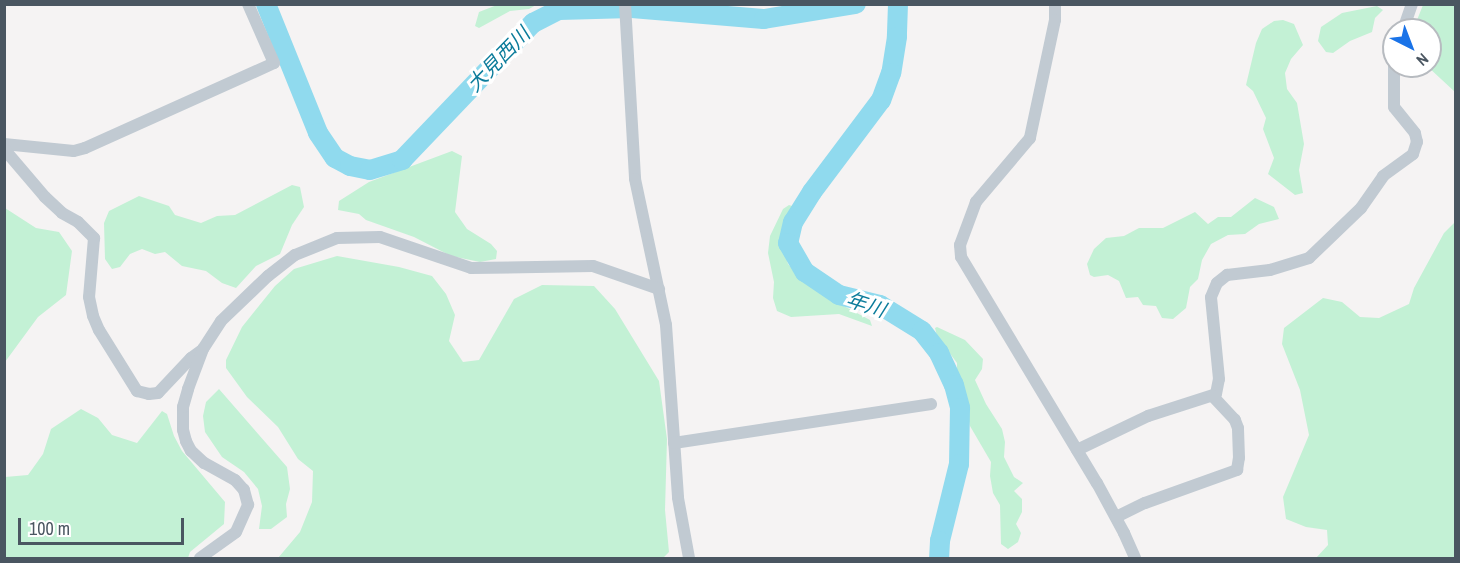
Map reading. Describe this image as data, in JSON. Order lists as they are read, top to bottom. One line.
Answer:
{"water":["大見西川","年川"],"scale_bar":"100 m","north":"bottom right"}
